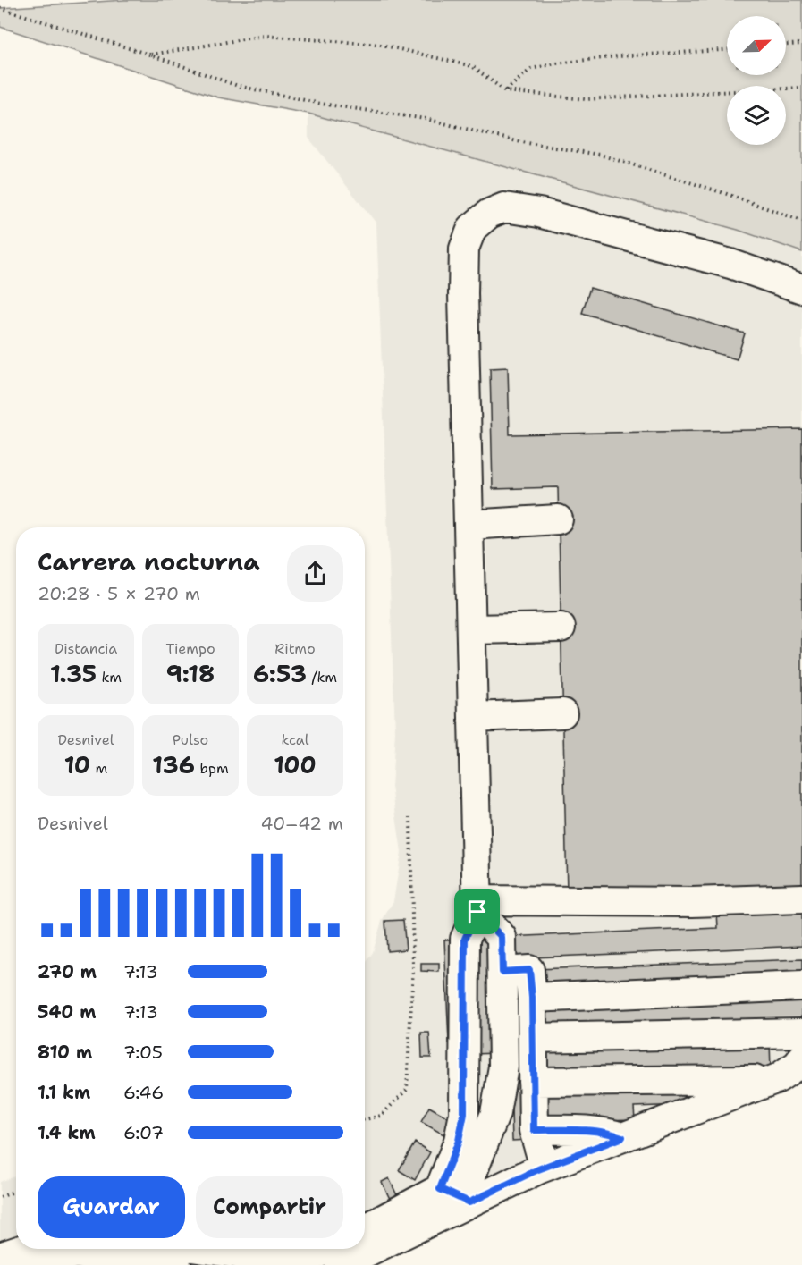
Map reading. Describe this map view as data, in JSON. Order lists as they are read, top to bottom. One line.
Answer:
{"north":"top right","page":{"heading":["Carrera nocturna","20:28 · 5 × 270 m"],"stats":[["Distancia","1.35 km"],["Tiempo","9:18"],["Ritmo","6:53 /km"],["Desnivel","10 m"],["Pulso","136 bpm"],["kcal","100"]],"chart":["Desnivel","40–42 m"],"list":[{"name":"270 m","note":"7:13"},{"name":"540 m","note":"7:13"},{"name":"810 m","note":"7:05"},{"name":"1.1 km","note":"6:46"},{"name":"1.4 km","note":"6:07"}],"buttons":["Guardar","Compartir"]}}
